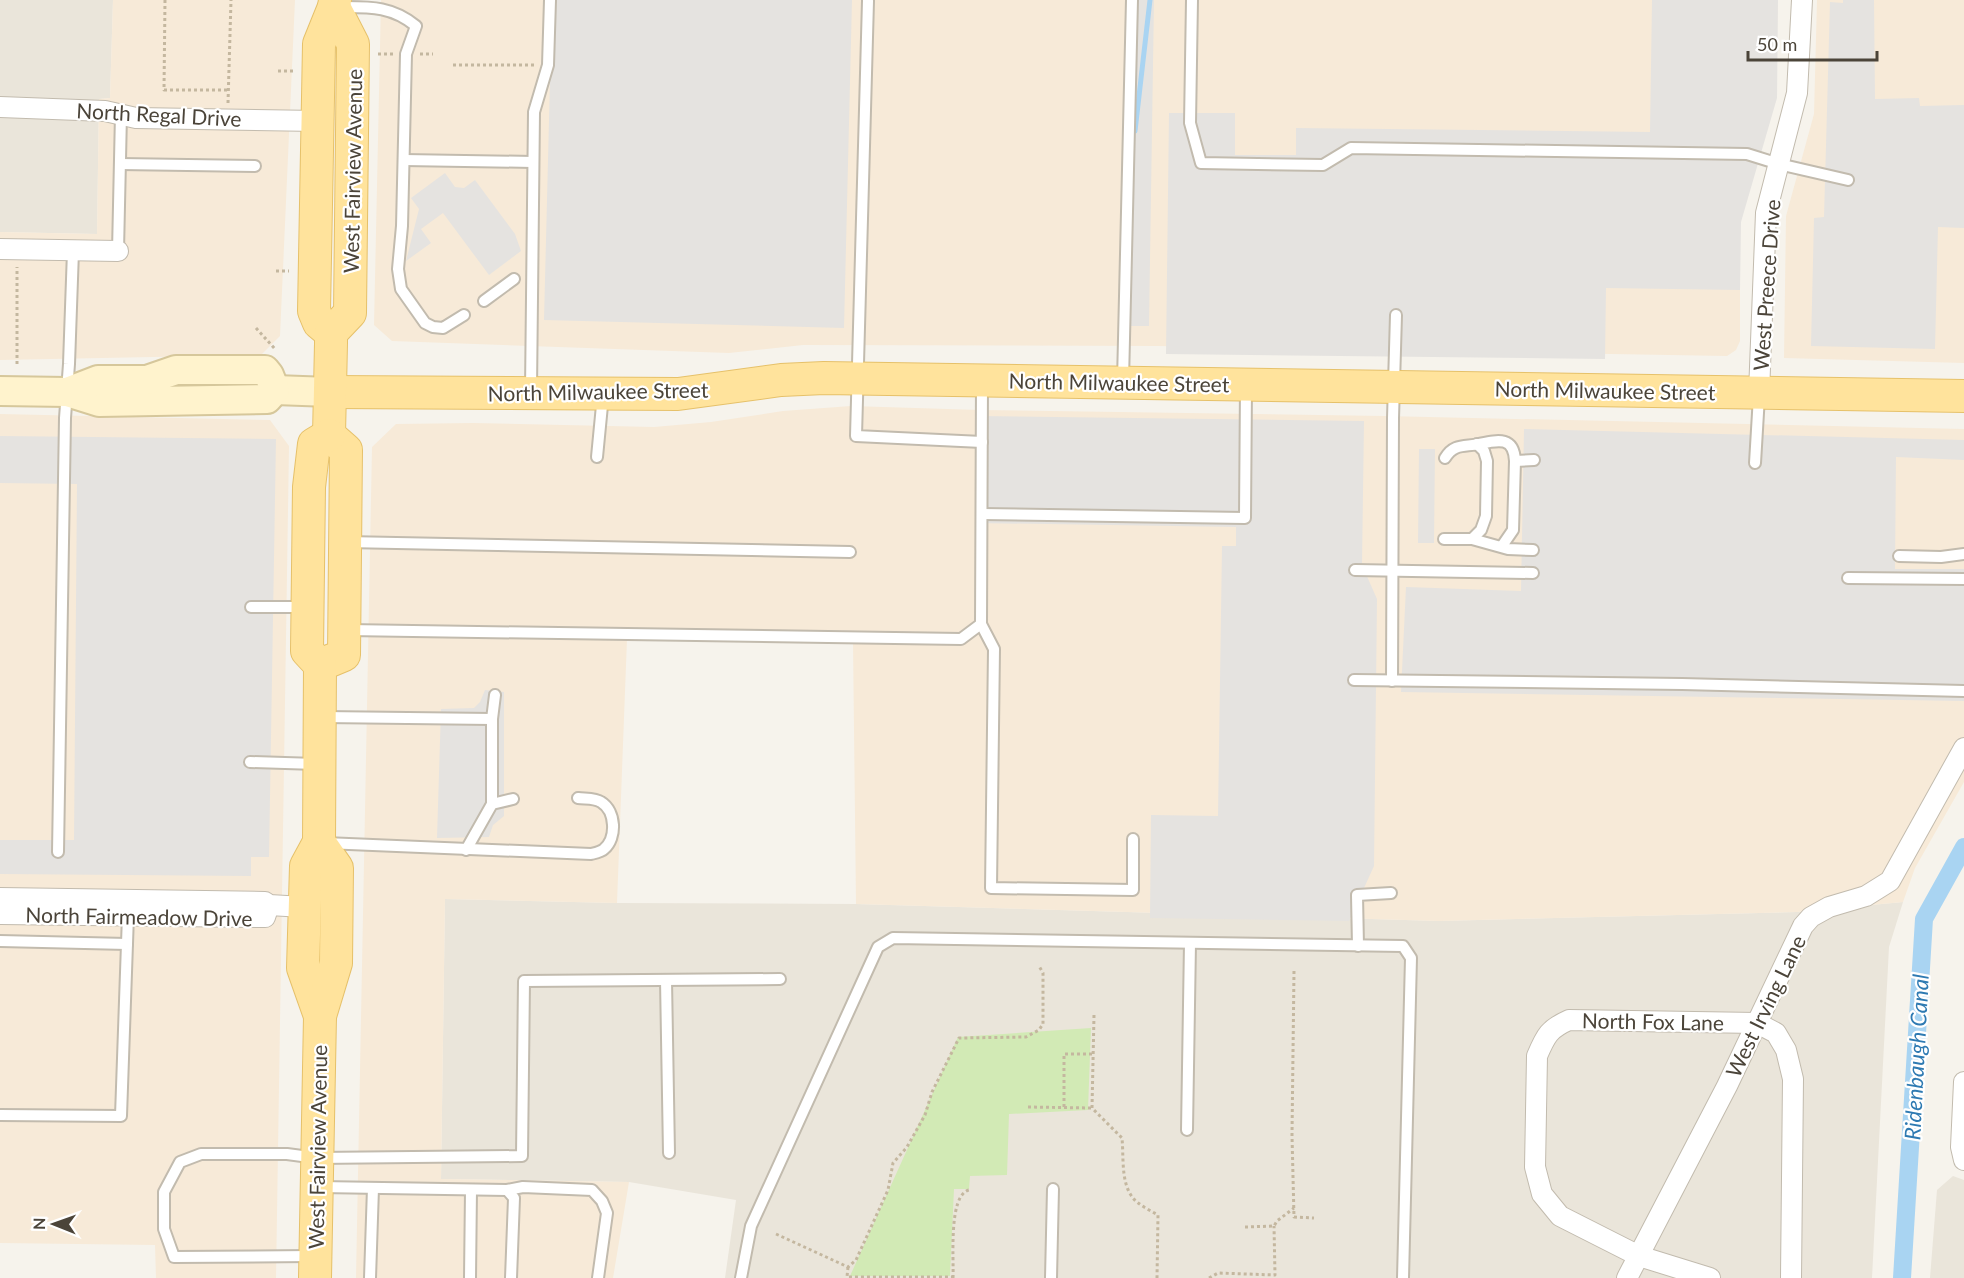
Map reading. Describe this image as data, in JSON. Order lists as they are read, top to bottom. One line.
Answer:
{"streets":{"main road":["West Fairview Avenue","North Milwaukee Street"],"street":["North Regal Drive","West Preece Drive","North Fairmeadow Drive","West Irving Lane","North Fox Lane"]},"crossings":[["North Regal Drive","West Fairview Avenue"],["West Fairview Avenue","North Fairmeadow Drive"],["West Preece Drive","North Milwaukee Street"],["West Irving Lane","North Fox Lane"]],"water":["Ridenbaugh Canal"],"scale_bar":"50 m","north":"left"}
